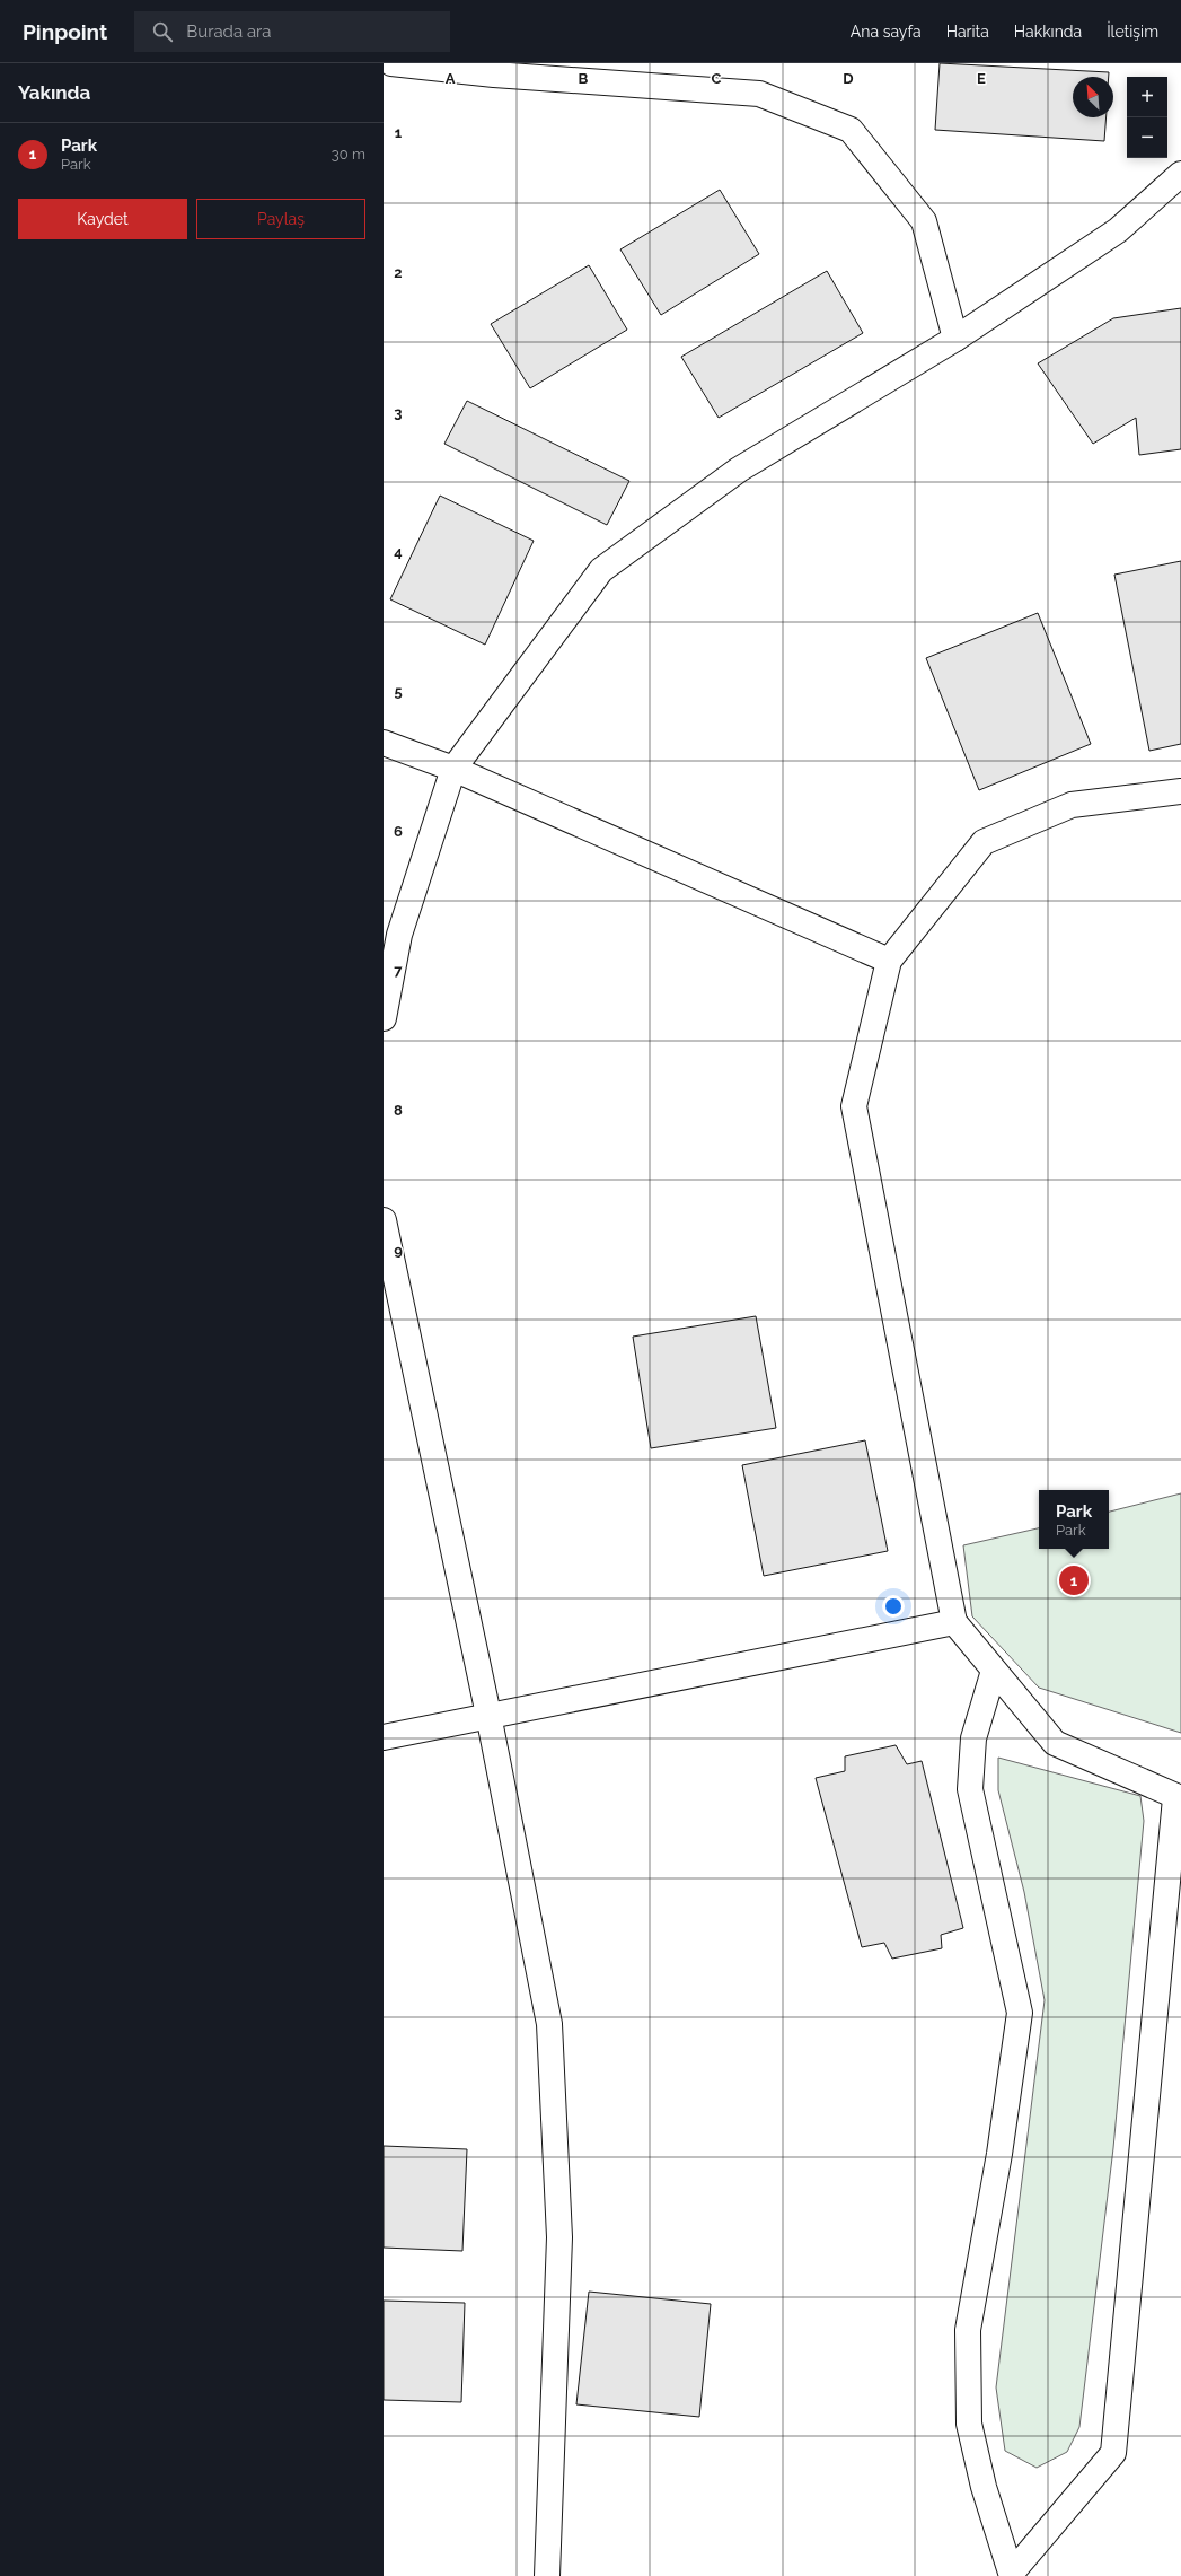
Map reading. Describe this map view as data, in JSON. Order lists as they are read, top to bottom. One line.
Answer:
{"north":"top left","page":{"header":"Pinpoint","search":"Burada ara","nav":["Ana sayfa","Harita","Hakkında","İletişim"],"heading":"Yakında","map_buttons":["+","−"],"list":[{"mark":"1","name":"Park","note":"Park","value":"30 m"}],"buttons":["Kaydet","Paylaş"],"popup":["Park","Park"],"pins":"1"},"grid":{"columns":["A","B","C","D","E"],"rows":["1","2","3","4","5","6","7","8","9"]}}
